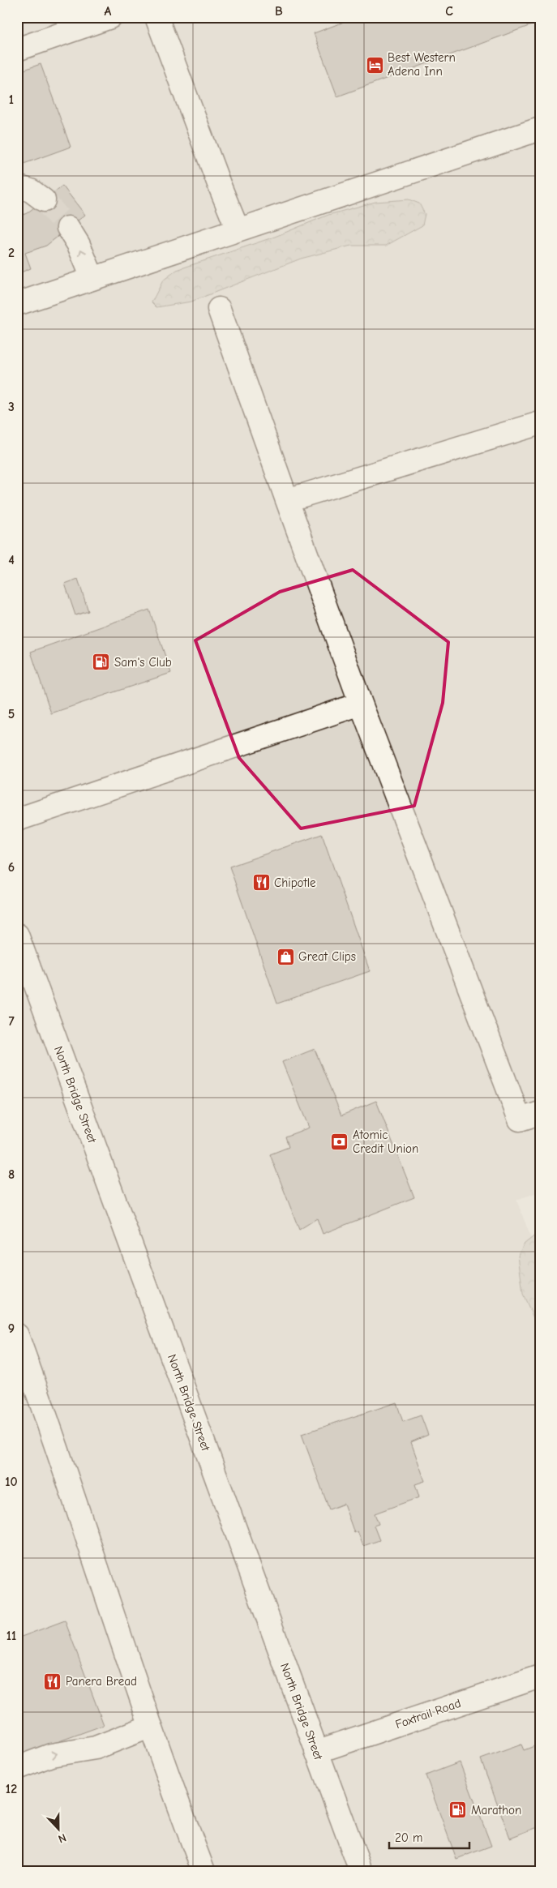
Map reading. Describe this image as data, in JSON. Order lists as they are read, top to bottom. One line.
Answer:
{"streets":{"main road":["North Bridge Street","Foxtrail Road"]},"crossings":[["North Bridge Street","Foxtrail Road"]],"places":{"hotel":["Best Western Adena Inn"],"fuel station":["Sam's Club","Marathon"],"restaurant":["Chipotle","Panera Bread"],"shop":["Great Clips"],"bank":["Atomic Credit Union"]},"scale_bar":"20 m","north":"bottom","grid":{"columns":["A","B","C"],"rows":["1","2","3","4","5","6","7","8","9","10","11","12"]}}
